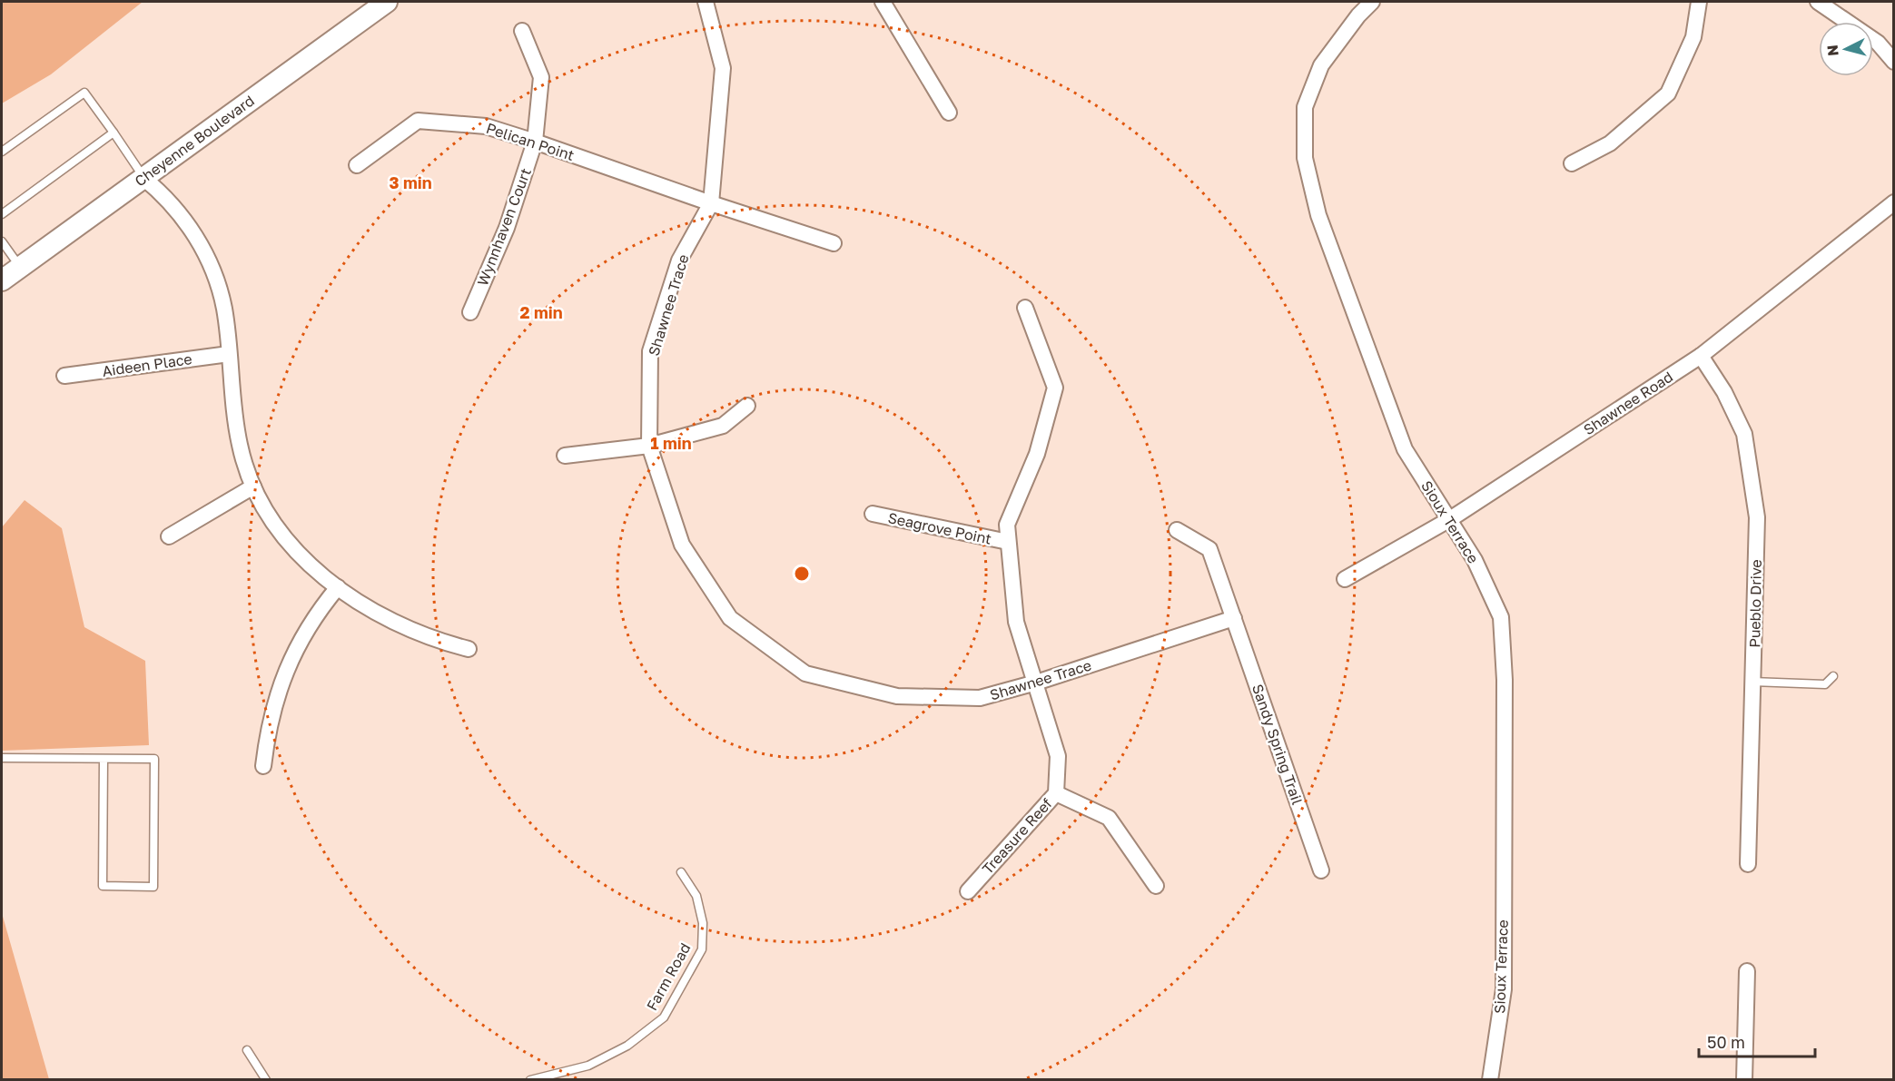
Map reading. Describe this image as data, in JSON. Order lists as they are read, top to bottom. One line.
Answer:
{"streets":{"street":["Cheyenne Boulevard","Pelican Point","Wynnhaven Court","Shawnee Trace","Aideen Place","Shawnee Road","Sioux Terrace","Seagrove Point","Pueblo Drive","Sandy Spring Trail","Treasure Reef"],"lane":["Farm Road"]},"crossings":[["Pelican Point","Wynnhaven Court"],["Pelican Point","Shawnee Trace"],["Shawnee Trace","Sandy Spring Trail"],["Shawnee Trace","Treasure Reef"],["Shawnee Road","Sioux Terrace"],["Shawnee Road","Pueblo Drive"],["Seagrove Point","Treasure Reef"]],"scale_bar":"50 m","north":"left","rings":["3 min","2 min","1 min"]}
